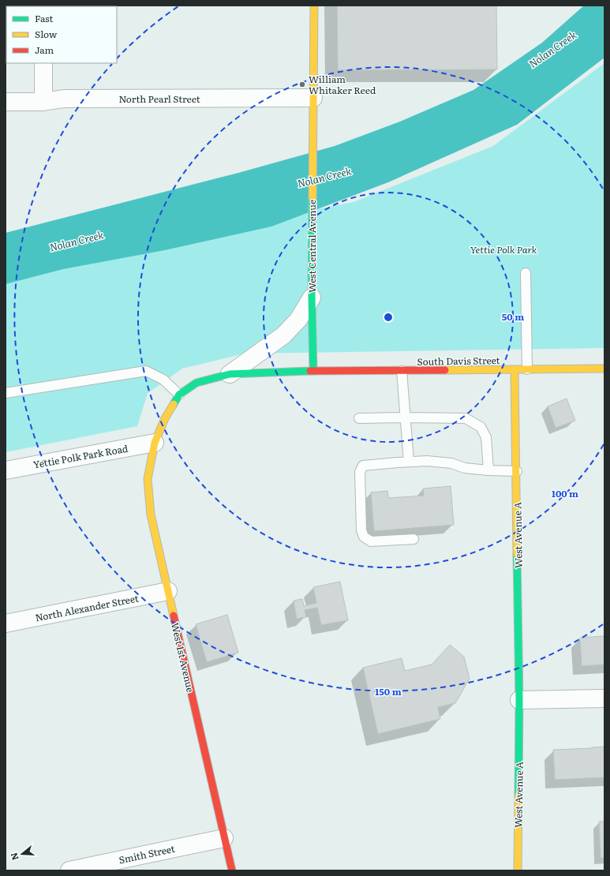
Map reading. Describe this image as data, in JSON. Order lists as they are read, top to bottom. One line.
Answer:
{"streets":{"street":["North Pearl Street","West Central Avenue","South Davis Street","Yettie Polk Park Road","West Avenue A","North Alexander Street","West 1st Avenue","Smith Street"]},"crossings":[["North Pearl Street","West Central Avenue"],["West Central Avenue","South Davis Street"],["South Davis Street","West Avenue A"],["South Davis Street","West 1st Avenue"],["Yettie Polk Park Road","West 1st Avenue"],["North Alexander Street","West 1st Avenue"],["West 1st Avenue","Smith Street"]],"water":["Nolan Creek"],"parks":["Yettie Polk Park"],"places":["William Whitaker Reed"],"legend":["Fast","Slow","Jam"],"north":"left","rings":["50 m","100 m","150 m"]}
